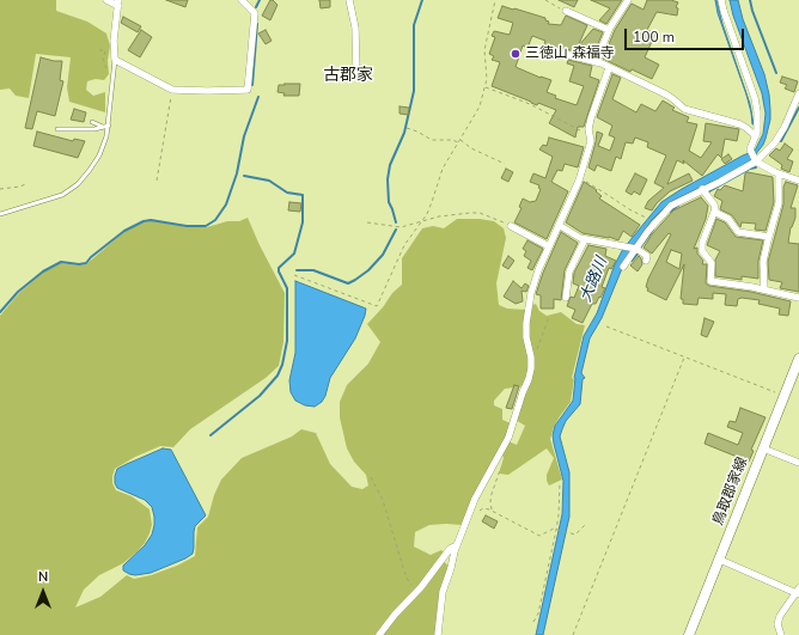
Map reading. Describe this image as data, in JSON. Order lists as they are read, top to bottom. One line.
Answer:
{"streets":{"main road":["鳥取郡家線"]},"districts":["古郡家"],"water":["大路川"],"places":["三徳山 森福寺"],"scale_bar":"100 m","north":"top"}
